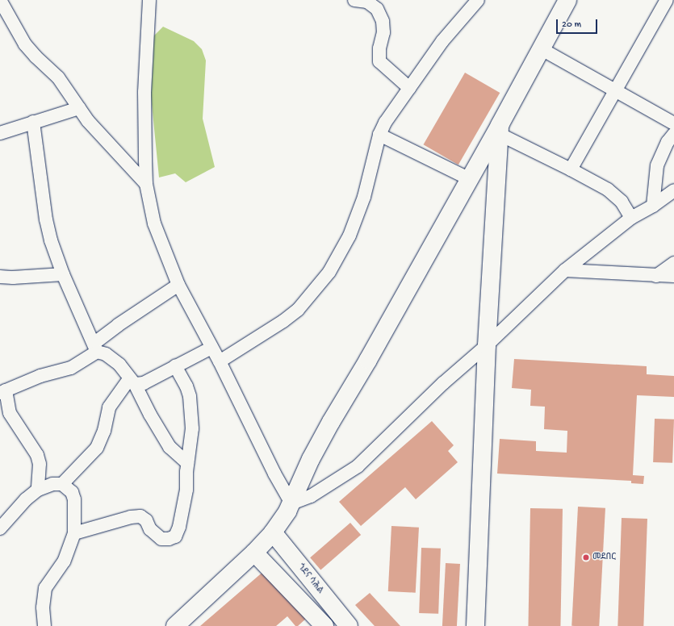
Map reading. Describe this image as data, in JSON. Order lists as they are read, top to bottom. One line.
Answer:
{"streets":{"street":["ጎደና ሳሕል"]},"places":["መደበር"],"scale_bar":"20 m"}
